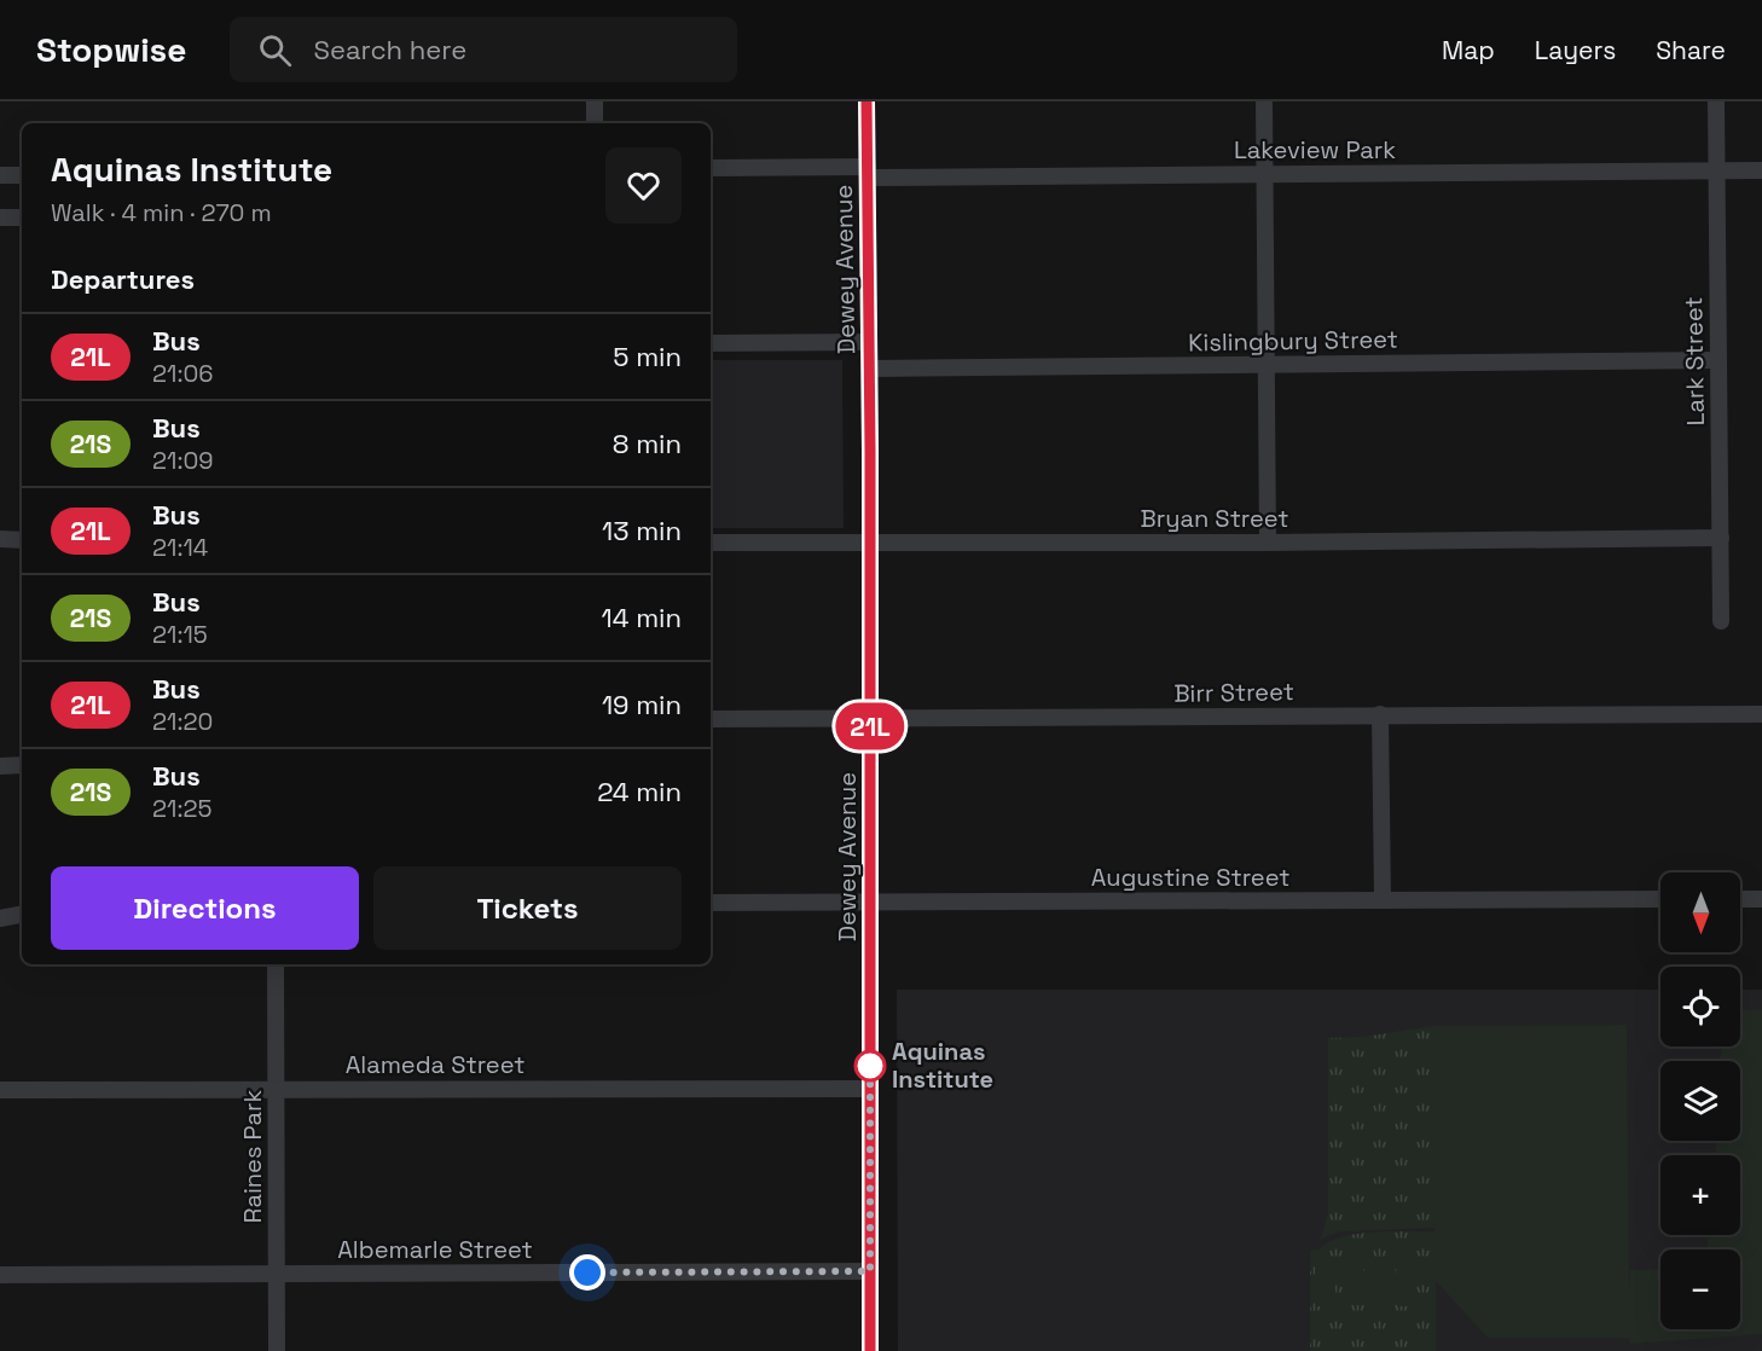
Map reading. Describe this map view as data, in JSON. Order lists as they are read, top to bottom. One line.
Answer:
{"streets":{"street":["Lakeview Park","Dewey Avenue","Kislingbury Street","Lark Street","Bryan Street","Birr Street","Augustine Street","Alameda Street","Raines Park","Albemarle Street"]},"crossings":[["Lakeview Park","Dewey Avenue"],["Lakeview Park","Lark Street"],["Dewey Avenue","Kislingbury Street"],["Dewey Avenue","Bryan Street"],["Dewey Avenue","Birr Street"],["Dewey Avenue","Augustine Street"],["Dewey Avenue","Alameda Street"],["Dewey Avenue","Albemarle Street"],["Kislingbury Street","Lark Street"],["Lark Street","Bryan Street"],["Alameda Street","Raines Park"],["Raines Park","Albemarle Street"]],"places":["Aquinas Institute"],"lines":["bus line 21L"],"north":"bottom","page":{"header":"Stopwise","search":"Search here","nav":["Map","Layers","Share"],"on_map":"21L","heading":[["Aquinas Institute","Walk · 4 min · 270 m"],"Departures"],"list":[{"mark":"21L","name":"Bus","note":"21:06","value":"5 min"},{"mark":"21S","name":"Bus","note":"21:09","value":"8 min"},{"mark":"21L","name":"Bus","note":"21:14","value":"13 min"},{"mark":"21S","name":"Bus","note":"21:15","value":"14 min"},{"mark":"21L","name":"Bus","note":"21:20","value":"19 min"},{"mark":"21S","name":"Bus","note":"21:25","value":"24 min"}],"buttons":["Directions","Tickets"],"map_buttons":["+","−"]}}
